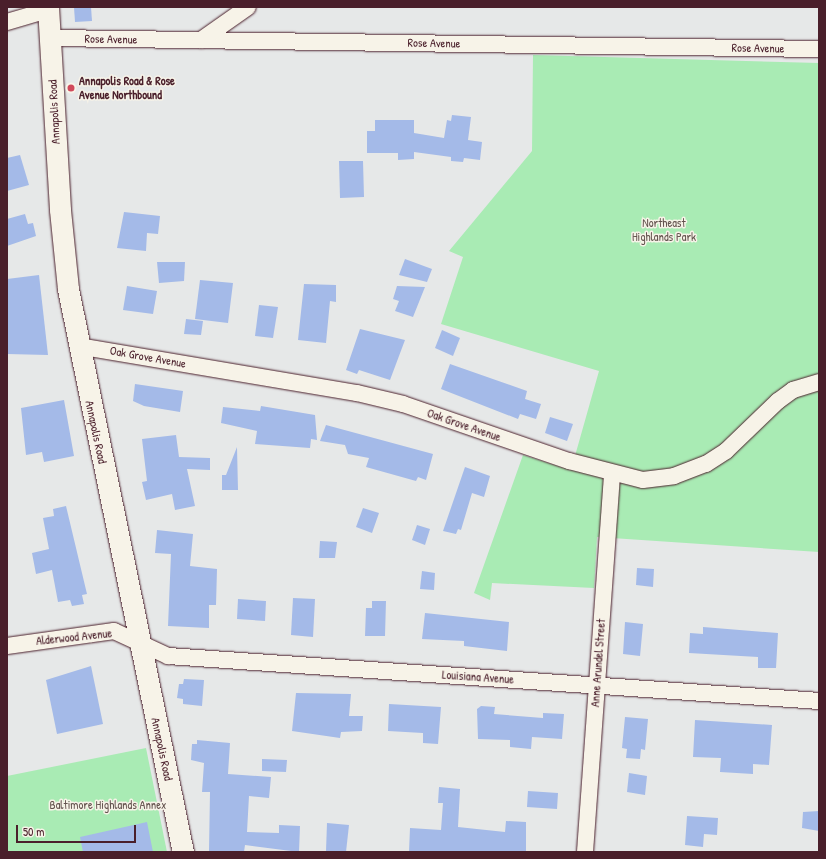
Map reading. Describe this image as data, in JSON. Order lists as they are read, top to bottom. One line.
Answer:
{"streets":{"main road":["Annapolis Road"],"street":["Rose Avenue","Oak Grove Avenue","Alderwood Avenue","Anne Arundel Street","Louisiana Avenue"]},"crossings":[["Rose Avenue","Annapolis Road"],["Annapolis Road","Oak Grove Avenue"],["Annapolis Road","Alderwood Avenue"],["Annapolis Road","Louisiana Avenue"],["Oak Grove Avenue","Anne Arundel Street"],["Alderwood Avenue","Louisiana Avenue"],["Anne Arundel Street","Louisiana Avenue"]],"parks":["Northeast Highlands Park","Baltimore Highlands Annex"],"places":["Annapolis Road & Rose Avenue Northbound"],"scale_bar":"50 m"}
